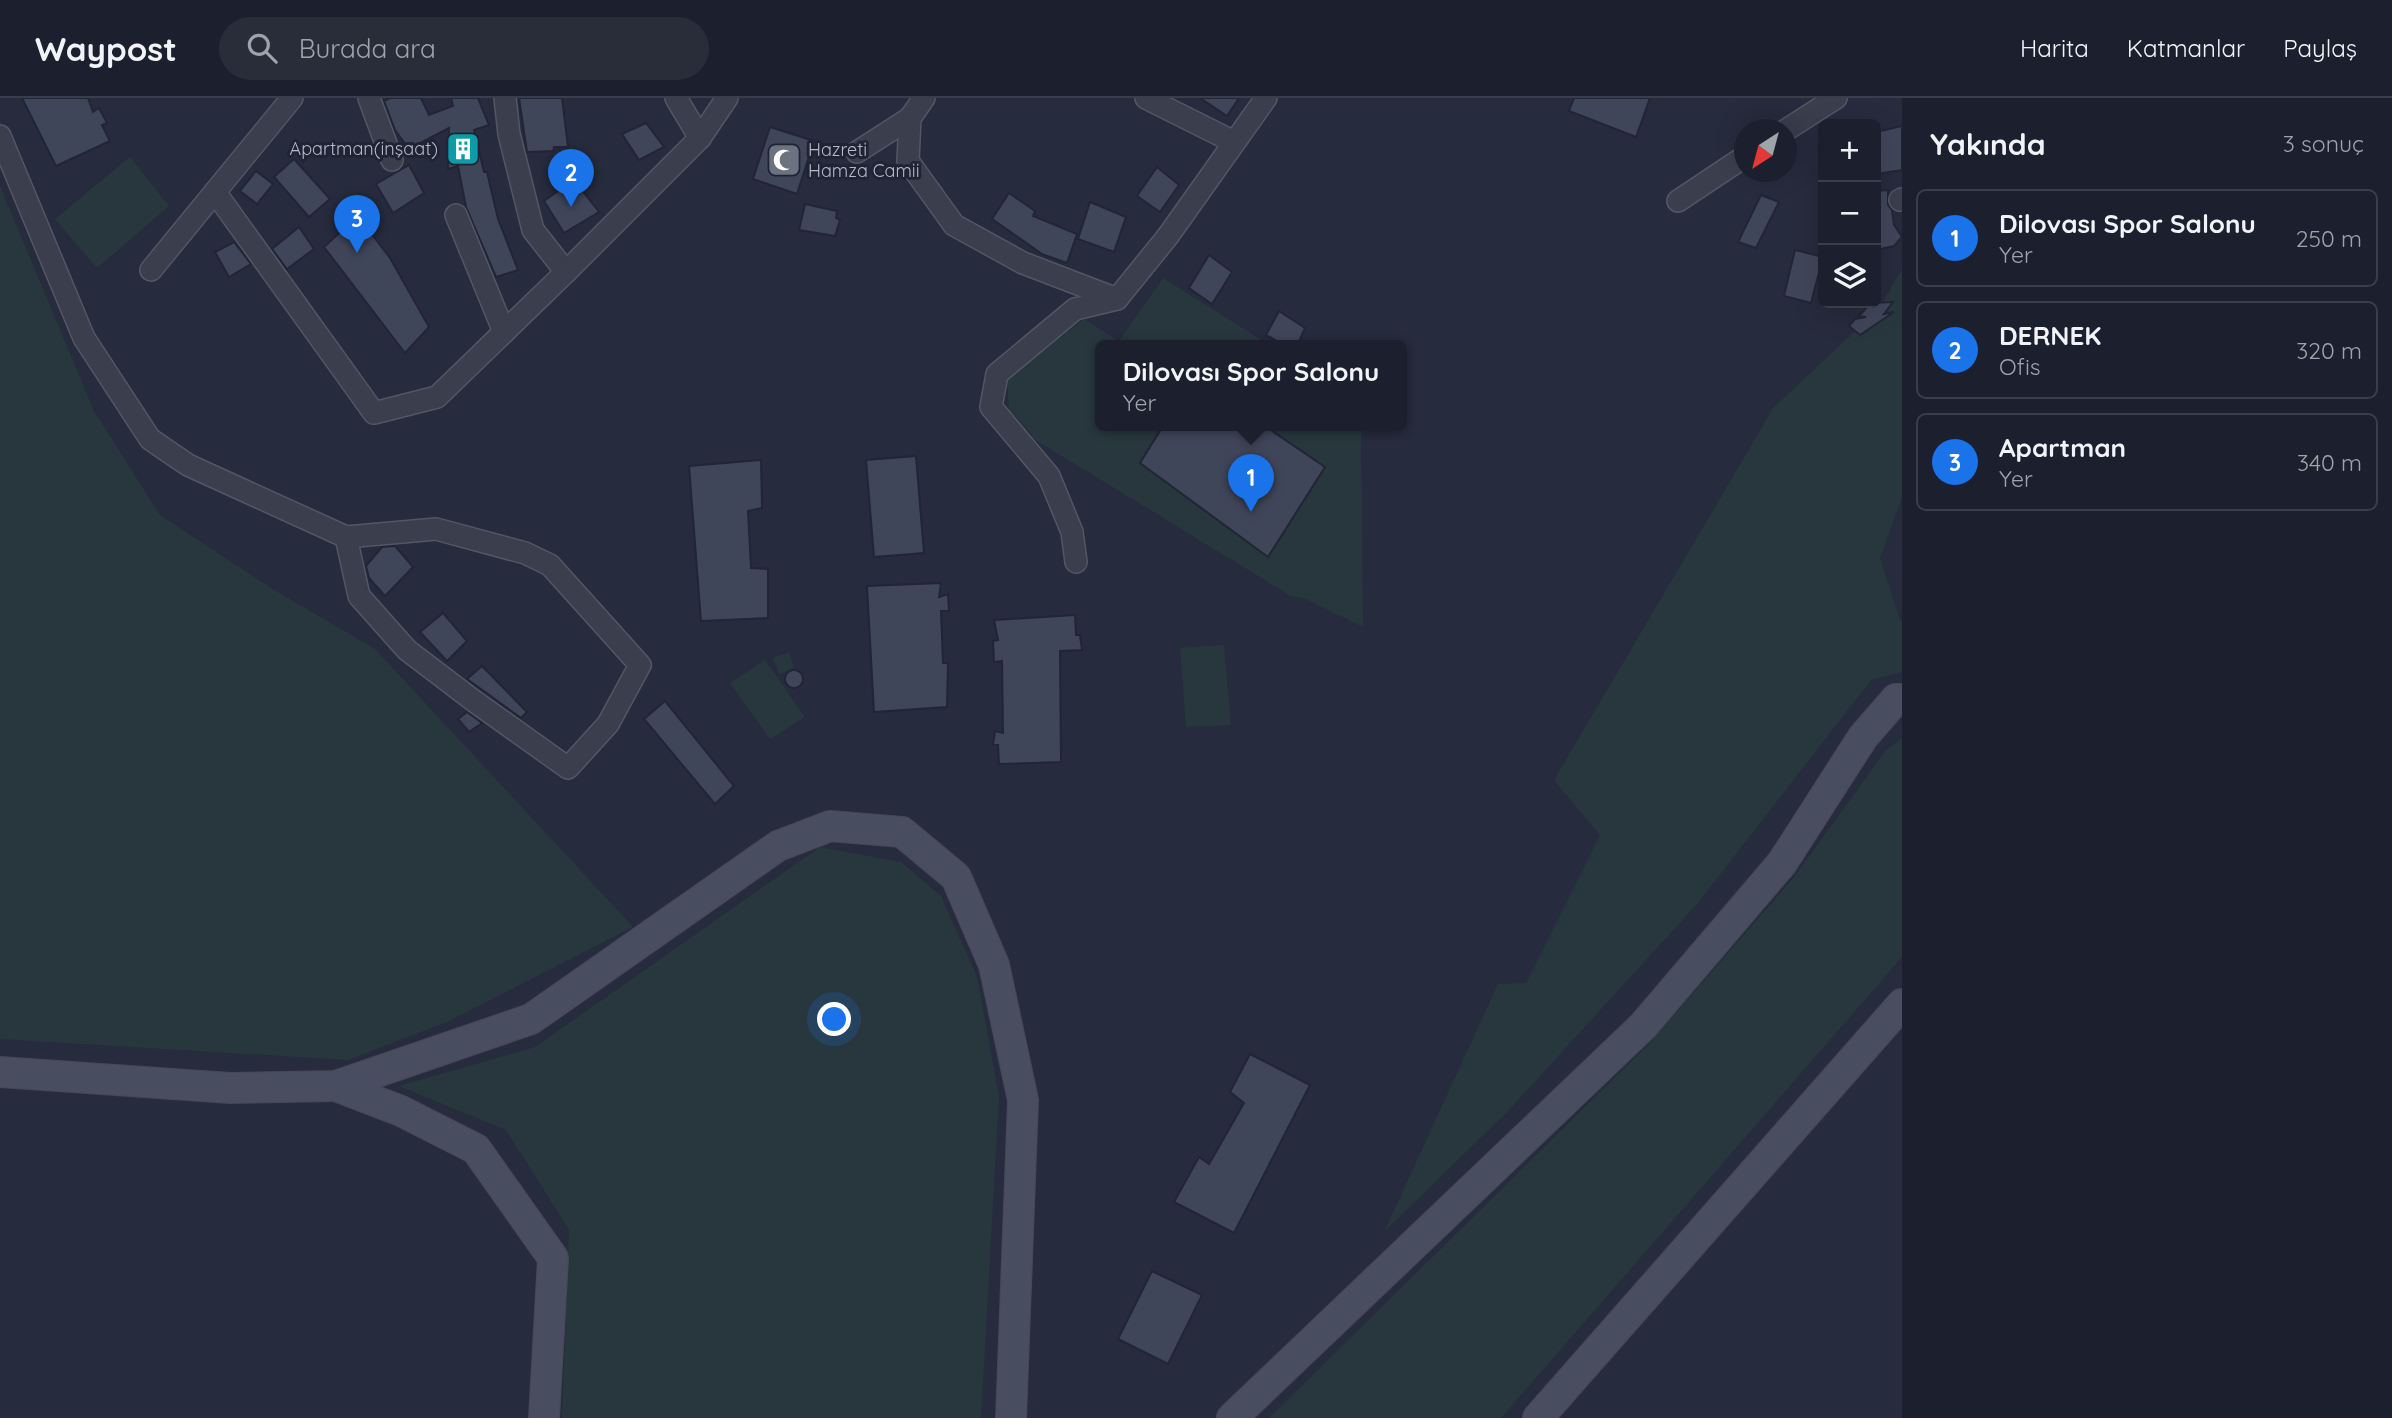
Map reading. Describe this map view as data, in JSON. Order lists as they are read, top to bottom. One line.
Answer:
{"places":{"building":["Apartman(inşaat)"],"mosque":["Hazreti Hamza Camii"]},"north":"bottom left","page":{"header":"Waypost","search":"Burada ara","nav":["Harita","Katmanlar","Paylaş"],"heading":["Yakında","3 sonuç"],"map_buttons":["+","−"],"pins":["2","3","1"],"list":[{"mark":"1","name":"Dilovası Spor Salonu","note":"Yer","value":"250 m"},{"mark":"2","name":"DERNEK","note":"Ofis","value":"320 m"},{"mark":"3","name":"Apartman","note":"Yer","value":"340 m"}],"popup":["Dilovası Spor Salonu","Yer"]}}
